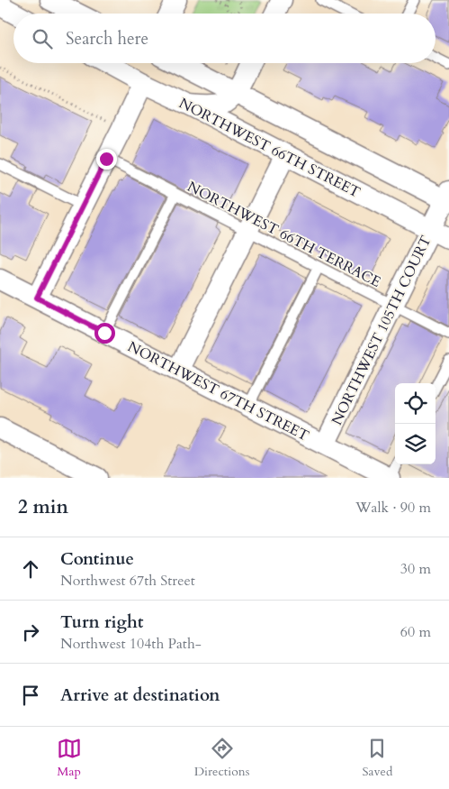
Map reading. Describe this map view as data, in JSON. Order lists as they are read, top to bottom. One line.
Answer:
{"streets":{"street":["NORTHWEST 66TH STREET","NORTHWEST 105TH COURT","NORTHWEST 67TH STREET"],"lane":["NORTHWEST 66TH TERRACE"]},"crossings":[["NORTHWEST 66TH STREET","NORTHWEST 105TH COURT"],["NORTHWEST 66TH TERRACE","NORTHWEST 105TH COURT"],["NORTHWEST 105TH COURT","NORTHWEST 67TH STREET"]],"page":{"search":"Search here","heading":["2 min","Walk · 90 m"],"list":[["Continue","Northwest 67th Street","30 m"],["Turn right","Northwest 104th Path-","60 m"],"Arrive at destination"],"nav":["Map","Directions","Saved"]}}
